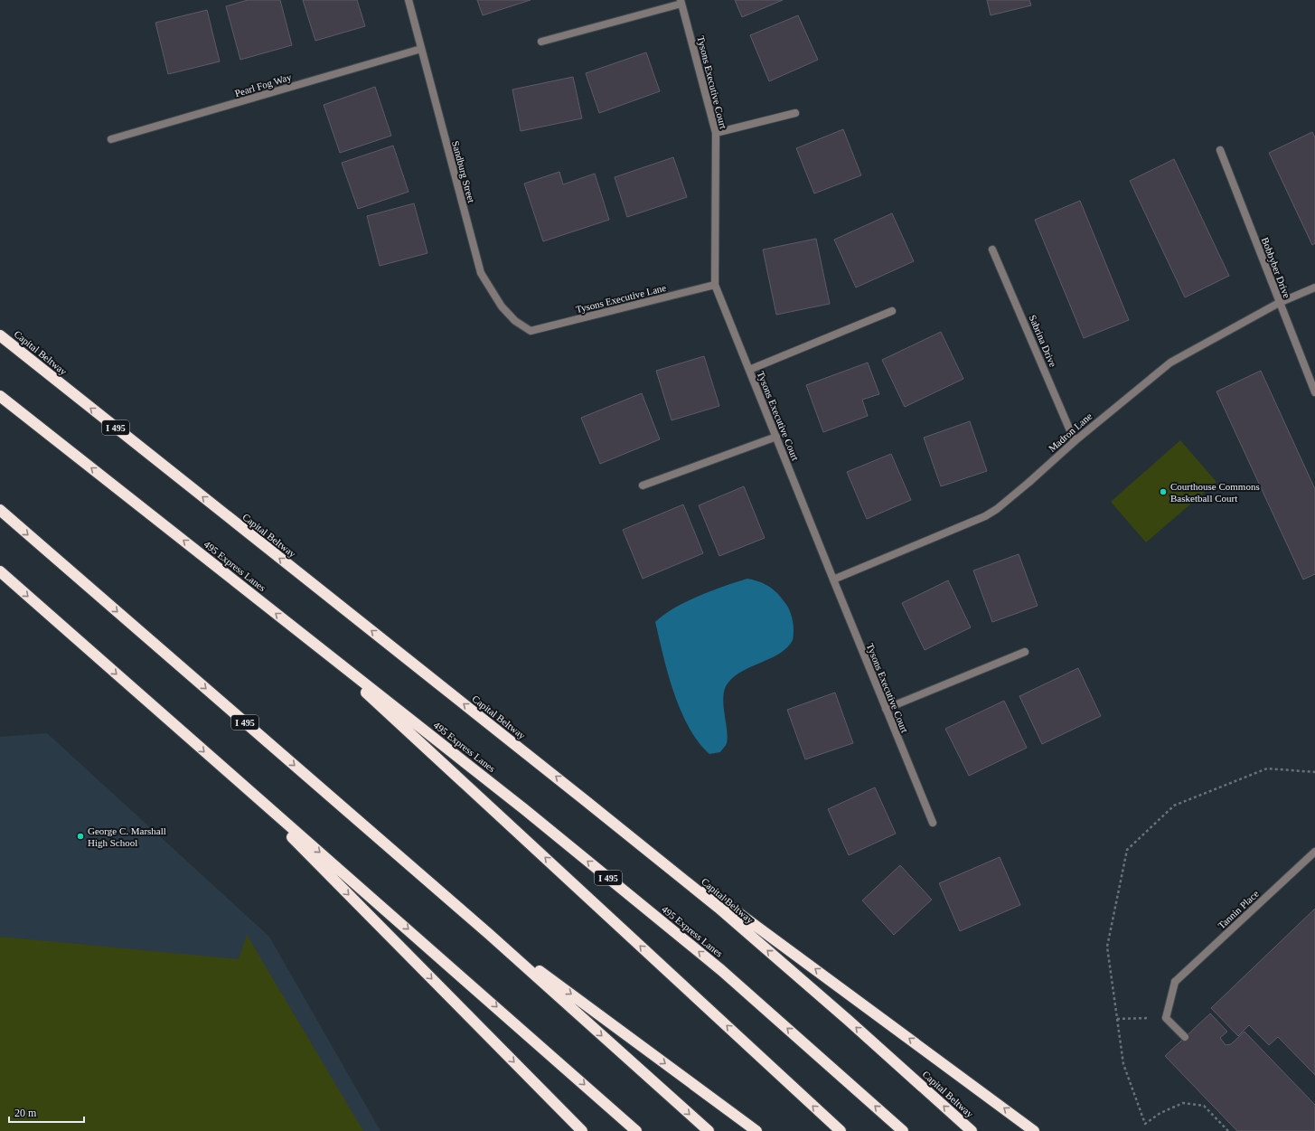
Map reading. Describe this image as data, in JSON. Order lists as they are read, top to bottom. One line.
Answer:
{"streets":{"highway":["Capital Beltway","I 495","495 Express Lanes"],"street":["Tysons Executive Court","Pearl Fog Way","Sandburg Street","Bobbyber Drive","Tysons Executive Lane","Sabrina Drive","Madron Lane","Tannin Place"]},"crossings":[["Tysons Executive Court","Tysons Executive Lane"],["Tysons Executive Court","Madron Lane"],["Pearl Fog Way","Sandburg Street"],["Sandburg Street","Tysons Executive Lane"],["Bobbyber Drive","Madron Lane"],["Sabrina Drive","Madron Lane"]],"places":["Courthouse Commons Basketball Court","George C. Marshall High School"],"scale_bar":"20 m"}
